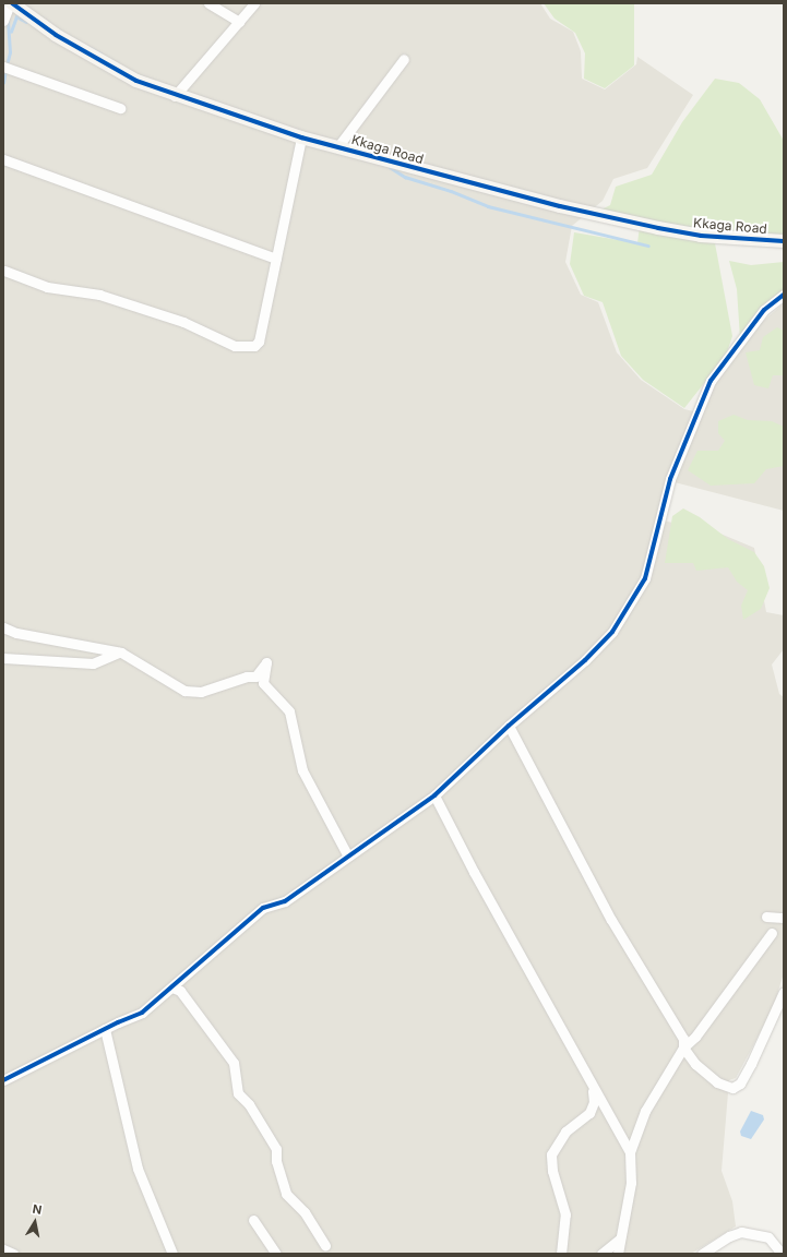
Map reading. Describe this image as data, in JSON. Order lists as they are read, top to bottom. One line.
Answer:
{"streets":{"street":["Kkaga Road"]},"north":"top"}
